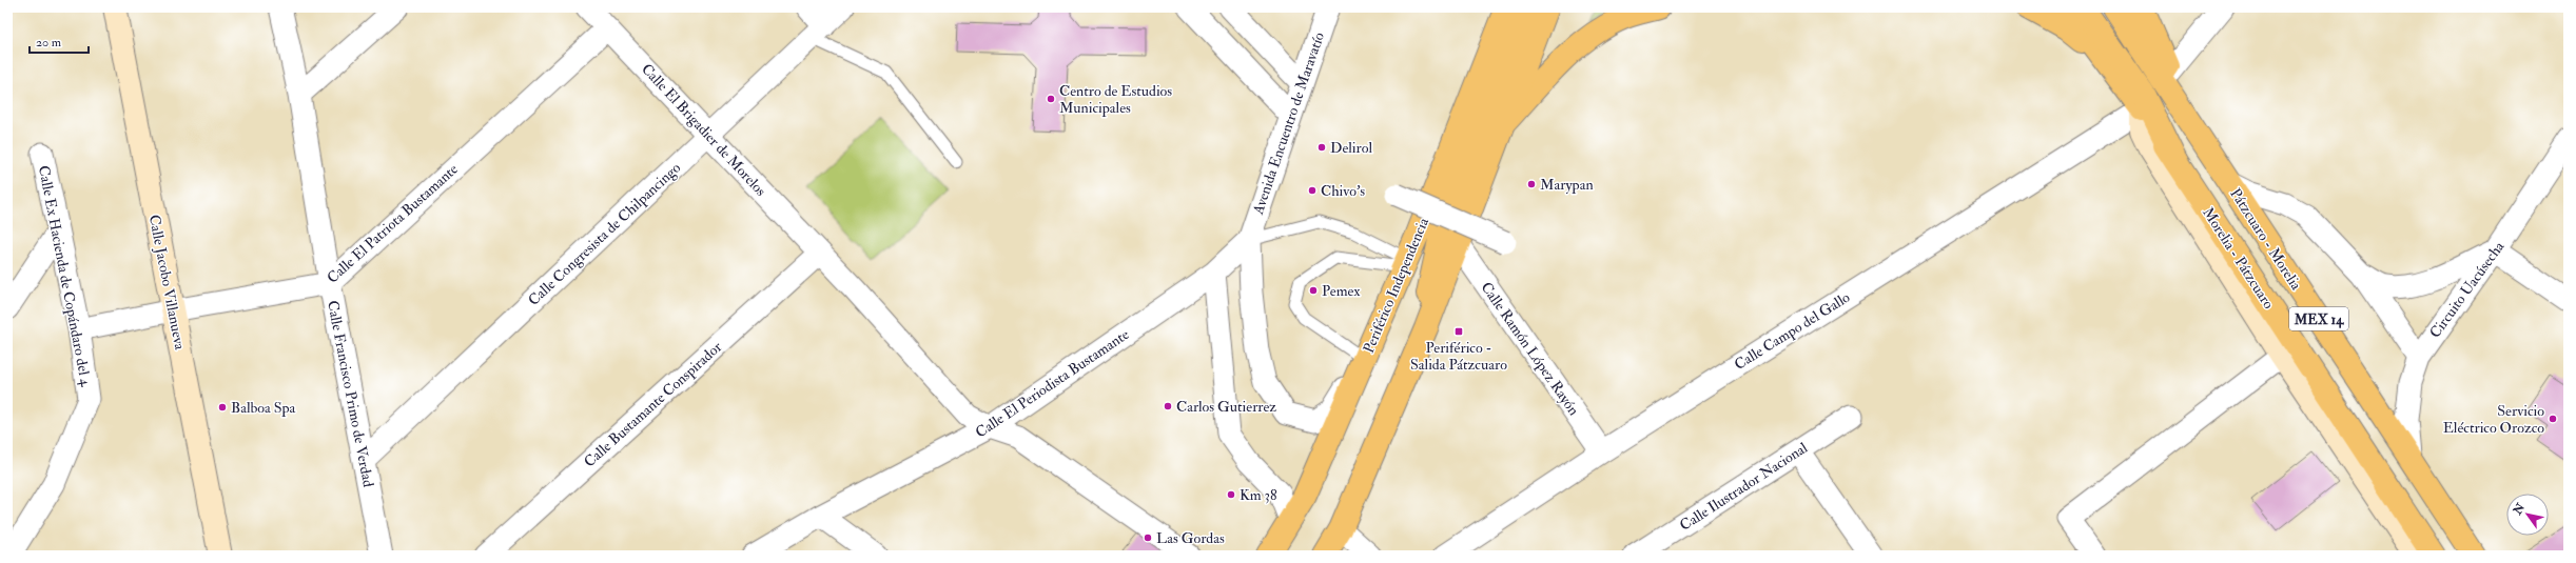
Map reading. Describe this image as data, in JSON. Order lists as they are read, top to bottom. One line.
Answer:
{"streets":{"main road":["Pátzcuaro - Morelia","Morelia - Pátzcuaro","Periférico Independencia","MEX 14"],"street":["Avenida Encuentro de Maravatío","Calle El Brigadier de Morelos","Calle El Patriota Bustamante","Calle Congresista de Chilpancingo","Calle Ex Hacienda de Copándaro del 4","Calle Jacobo Villanueva","Circuito Uacúsecha","Calle Campo del Gallo","Calle Ramón López Rayón","Calle El Periodista Bustamante","Calle Francisco Primo de Verdad","Calle Bustamante Conspirador","Calle Ilustrador Nacional"]},"crossings":[["Avenida Encuentro de Maravatío","Calle El Periodista Bustamante"],["Calle El Brigadier de Morelos","Calle El Patriota Bustamante"],["Calle El Brigadier de Morelos","Calle Congresista de Chilpancingo"],["Calle El Brigadier de Morelos","Calle El Periodista Bustamante"],["Calle El Brigadier de Morelos","Calle Bustamante Conspirador"],["Calle El Patriota Bustamante","Calle Ex Hacienda de Copándaro del 4"],["Calle El Patriota Bustamante","Calle Jacobo Villanueva"],["Calle El Patriota Bustamante","Calle Francisco Primo de Verdad"],["Calle Congresista de Chilpancingo","Calle Francisco Primo de Verdad"],["Pátzcuaro - Morelia","Circuito Uacúsecha"],["Morelia - Pátzcuaro","Calle Campo del Gallo"],["Calle Campo del Gallo","Calle Ramón López Rayón"]],"places":{"other":["Centro de Estudios Municipales","Delirol","Marypan","Chivo's","Pemex","Carlos Gutierrez","Balboa Spa","Servicio Eléctrico Orozco","Km 38","Las Gordas"],"transit":["Periférico - Salida Pátzcuaro"]},"scale_bar":"20 m","north":"top left"}
